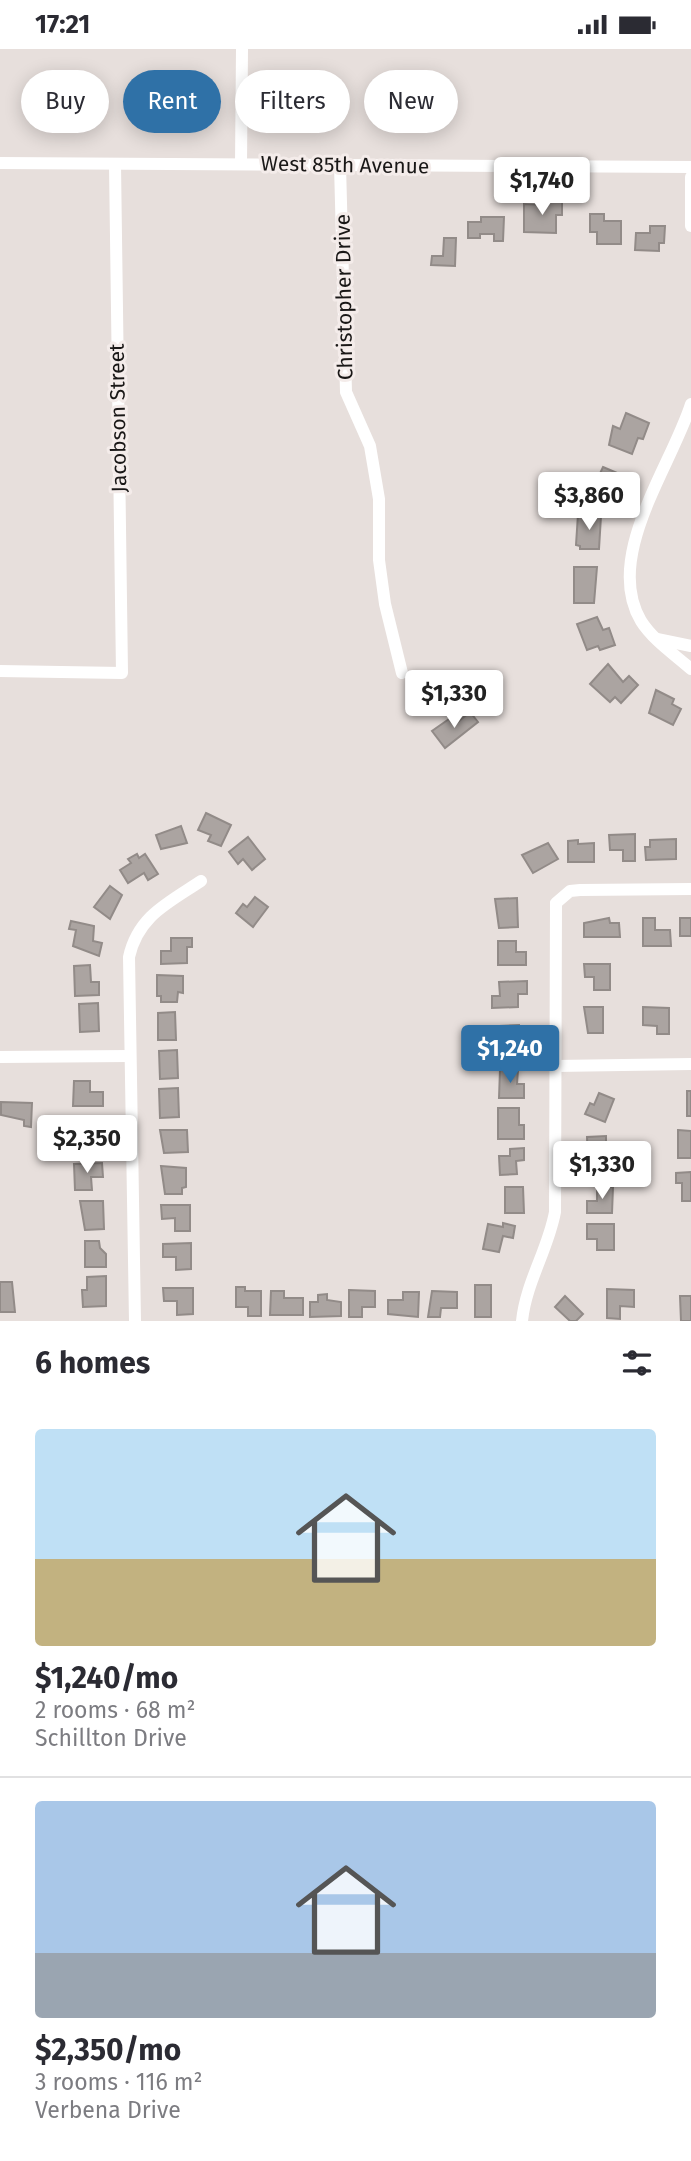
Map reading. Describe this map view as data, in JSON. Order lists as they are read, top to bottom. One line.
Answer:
{"streets":{"street":["West 85th Avenue","Christopher Drive","Jacobson Street"]},"crossings":[["West 85th Avenue","Christopher Drive"],["West 85th Avenue","Jacobson Street"]],"page":{"status":"17:21","chip":["Buy","Rent","Filters","New"],"price":["$1,740","$3,860","$1,330","$1,240","$2,350","$1,330"],"heading":"6 homes","list":[{"name":"$1,240/mo","note":"2 rooms · 68 m² · Schillton Drive"},{"name":"$2,350/mo","note":"3 rooms · 116 m² · Verbena Drive"}]}}
